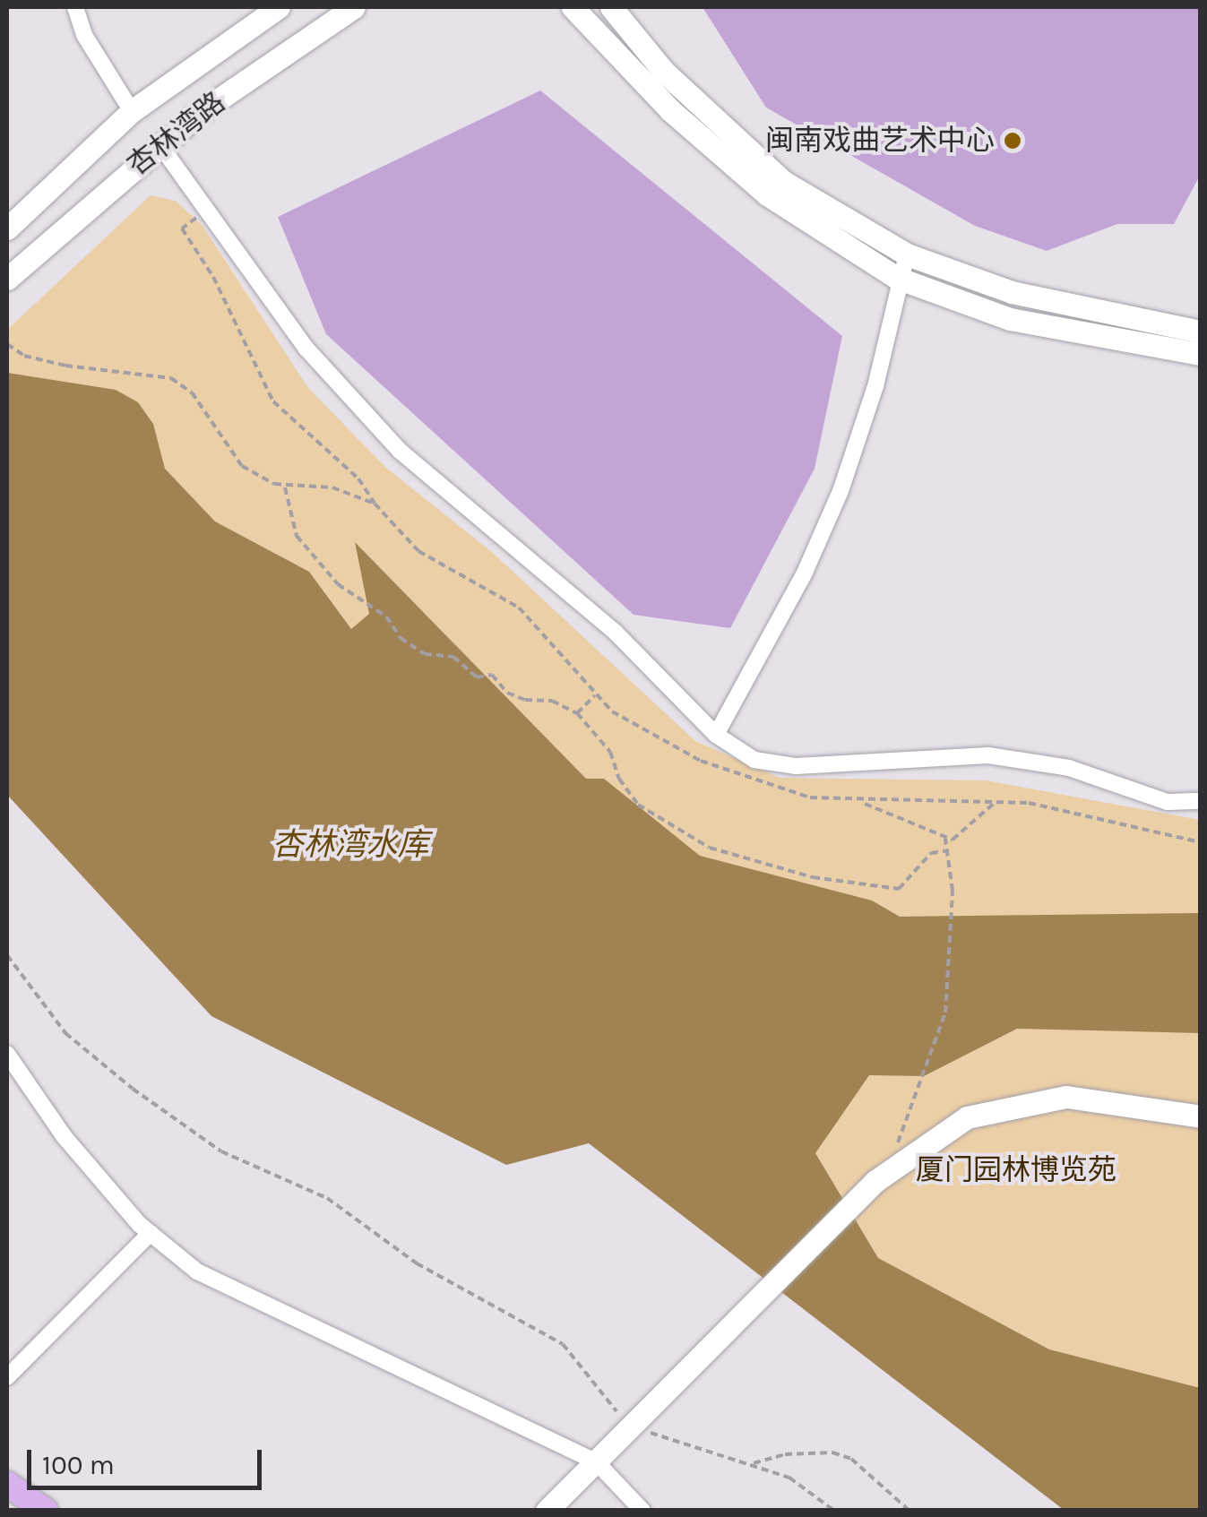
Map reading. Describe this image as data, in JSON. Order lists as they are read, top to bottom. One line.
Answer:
{"streets":{"street":["杏林湾路"]},"water":["杏林湾水库"],"parks":["厦门园林博览苑"],"places":["闽南戏曲艺术中心"],"scale_bar":"100 m"}
